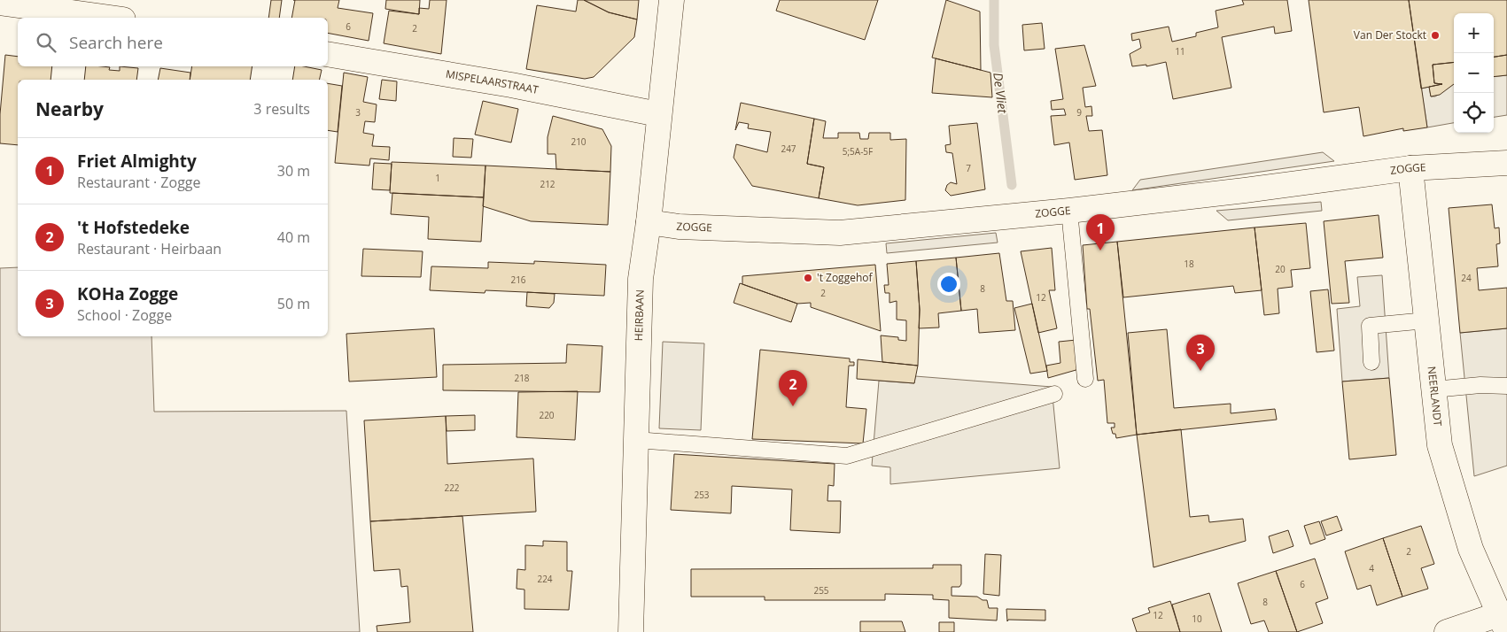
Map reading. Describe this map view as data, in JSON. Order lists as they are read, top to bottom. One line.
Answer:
{"streets":{"street":["MISPELAARSTRAAT","ZOGGE","HEIRBAAN","NEERLANDT"]},"crossings":[["MISPELAARSTRAAT","HEIRBAAN"],["ZOGGE","HEIRBAAN"],["ZOGGE","NEERLANDT"]],"water":["De Vliet"],"places":["Van Der Stockt","'t Zoggehof"],"house_numbers":["6","2","11","3","9","210","247","5;5A-5F","7","1","212","18","20","24","216","8","2","12","218","220","222","253","2","4","224","6","255","8","12","10"],"page":{"map_buttons":["+","−"],"search":"Search here","heading":["Nearby","3 results"],"list":[{"mark":"1","name":"Friet Almighty","note":"Restaurant · Zogge","value":"30 m"},{"mark":"2","name":"'t Hofstedeke","note":"Restaurant · Heirbaan","value":"40 m"},{"mark":"3","name":"KOHa Zogge","note":"School · Zogge","value":"50 m"}],"pins":["1","3","2"]}}
